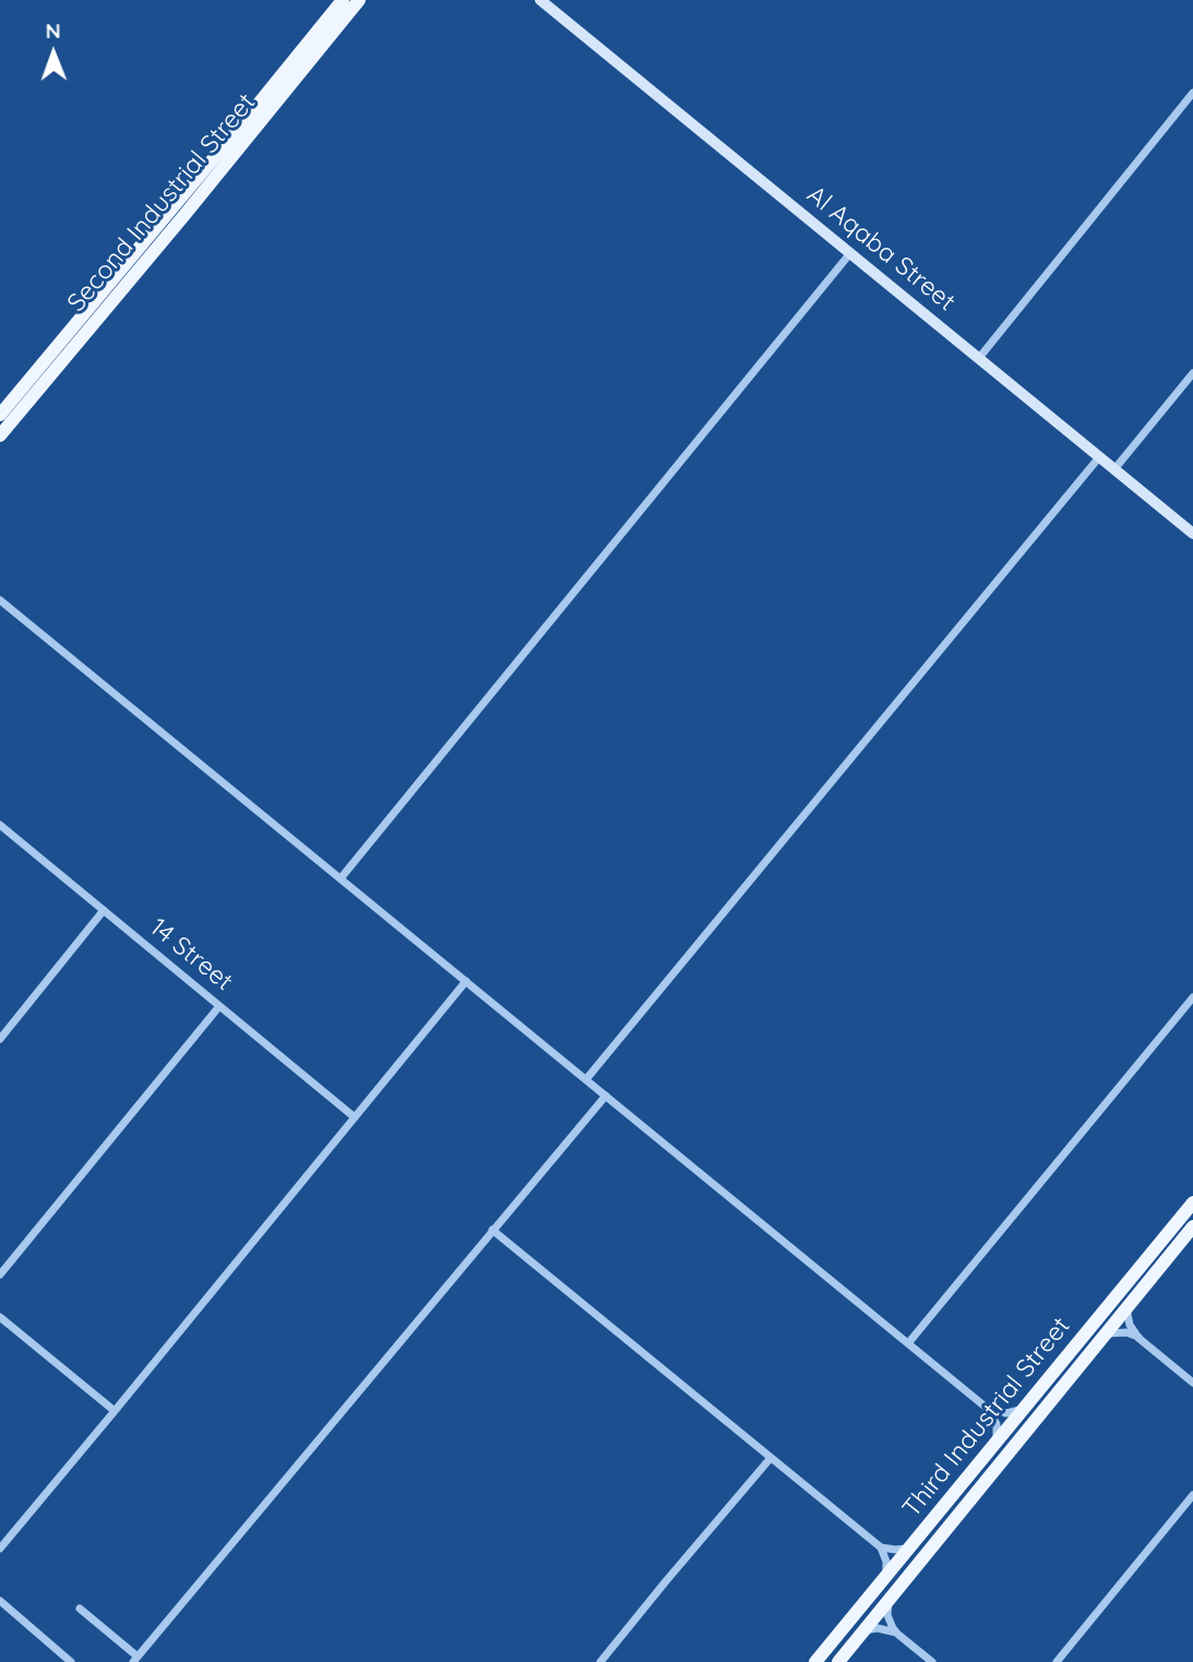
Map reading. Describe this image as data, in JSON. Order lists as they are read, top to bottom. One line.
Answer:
{"streets":{"main road":["Second Industrial Street","Third Industrial Street"],"street":["Al Aqaba Street","14 Street"]},"north":"top"}
